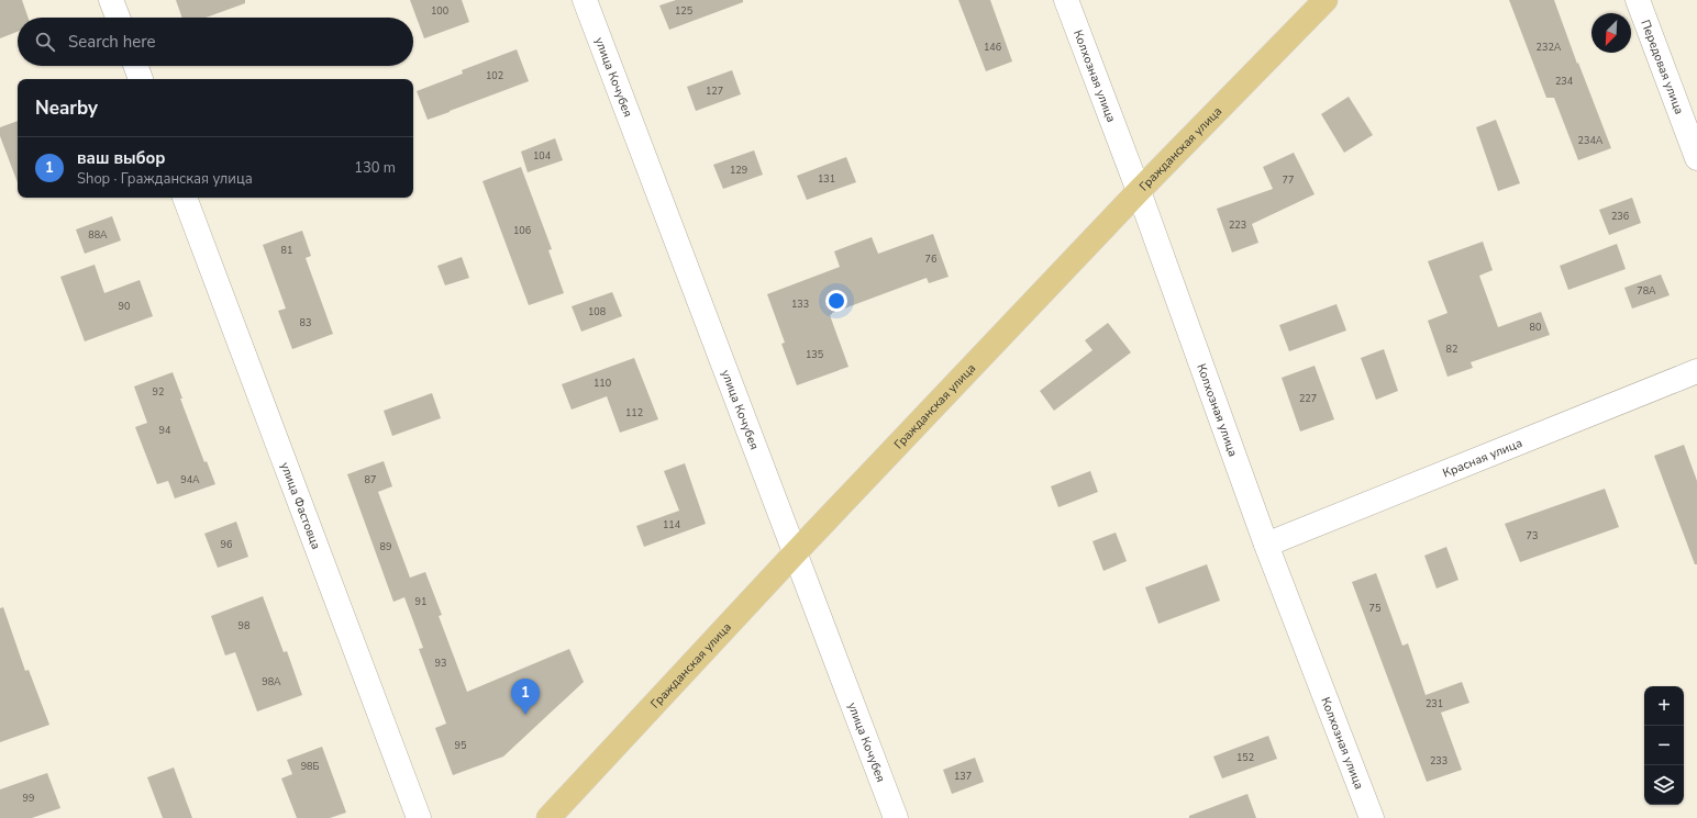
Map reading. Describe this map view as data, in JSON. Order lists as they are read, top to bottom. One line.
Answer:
{"streets":{"main road":["Гражданская улица"],"street":["Передовая улица","Колхозная улица","улица Кочубея","Красная улица","улица Фастовца"]},"crossings":[["Колхозная улица","Гражданская улица"],["Колхозная улица","Красная улица"],["улица Кочубея","Гражданская улица"]],"house_numbers":["100","125","146","232А","102","234","127","234А","104","129","131","77","236","223","106","88А","81","76","78А","133","90","108","83","80","82","135","110","92","227","112","94","94А","87","114","73","96","89","91","75","98","93","98А","231","95","152","233","98Б","137","99"],"north":"bottom left","page":{"search":"Search here","heading":"Nearby","list":[{"mark":"1","name":"ваш выбор","note":"Shop · Гражданская улица","value":"130 m"}],"pins":"1","map_buttons":["+","−"]}}
